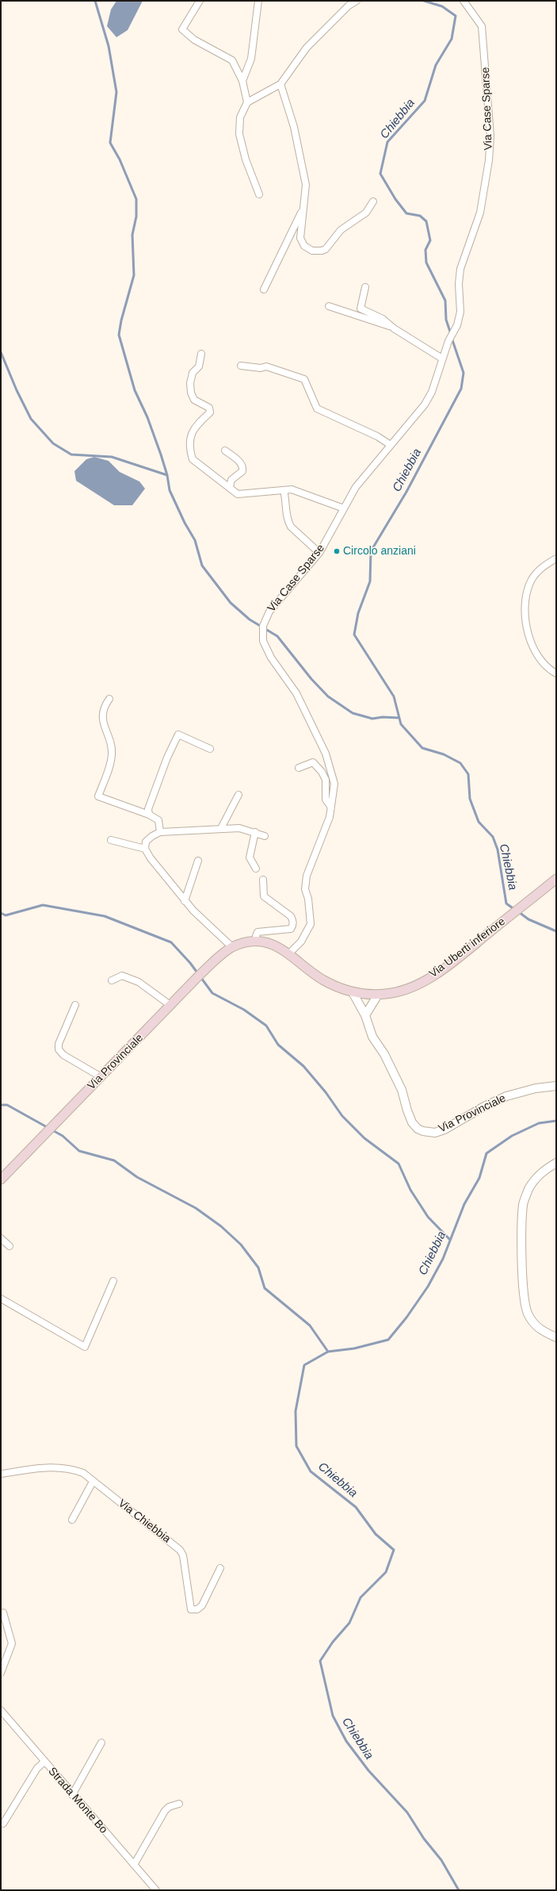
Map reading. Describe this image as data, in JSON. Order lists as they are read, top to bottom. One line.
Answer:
{"streets":{"main road":["Via Uberti inferiore","Via Provinciale"],"street":["Via Case Sparse","Via Chiebbia","Strada Monte Bo"]},"crossings":[["Via Case Sparse","Via Uberti inferiore"],["Via Uberti inferiore","Via Provinciale"]],"water":["Chiebbia"],"places":["Circolo anziani"]}
